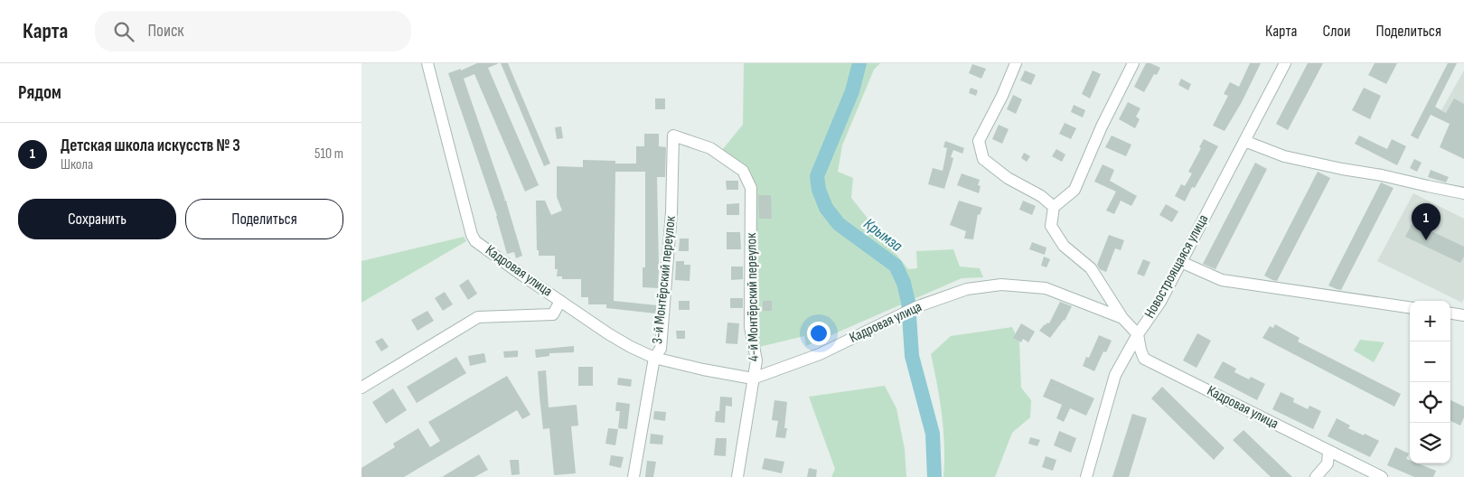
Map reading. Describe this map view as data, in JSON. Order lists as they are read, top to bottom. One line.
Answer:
{"streets":{"street":["Новостроящаяся улица","Кадровая улица","3-й Монтёрский переулок","4-й Монтёрский переулок"]},"crossings":[["Новостроящаяся улица","Кадровая улица"],["Кадровая улица","3-й Монтёрский переулок"],["Кадровая улица","4-й Монтёрский переулок"],["3-й Монтёрский переулок","4-й Монтёрский переулок"]],"water":["Крымза"],"page":{"header":"Карта","search":"Поиск","nav":["Карта","Слои","Поделиться"],"heading":"Рядом","list":[{"mark":"1","name":"Детская школа искусств № 3","note":"Школа","value":"510 m"}],"buttons":["Сохранить","Поделиться"],"pins":"1","map_buttons":["+","−"]}}
